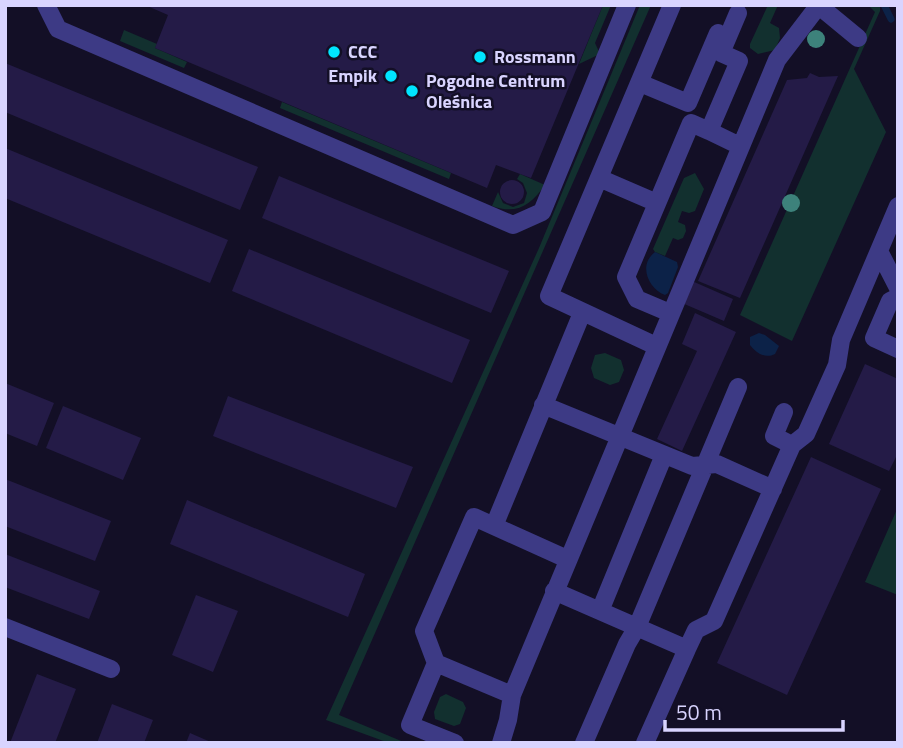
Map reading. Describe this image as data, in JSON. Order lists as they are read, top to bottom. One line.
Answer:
{"places":["CCC","Rossmann","Empik","Pogodne Centrum Oleśnica"],"scale_bar":"50 m"}
